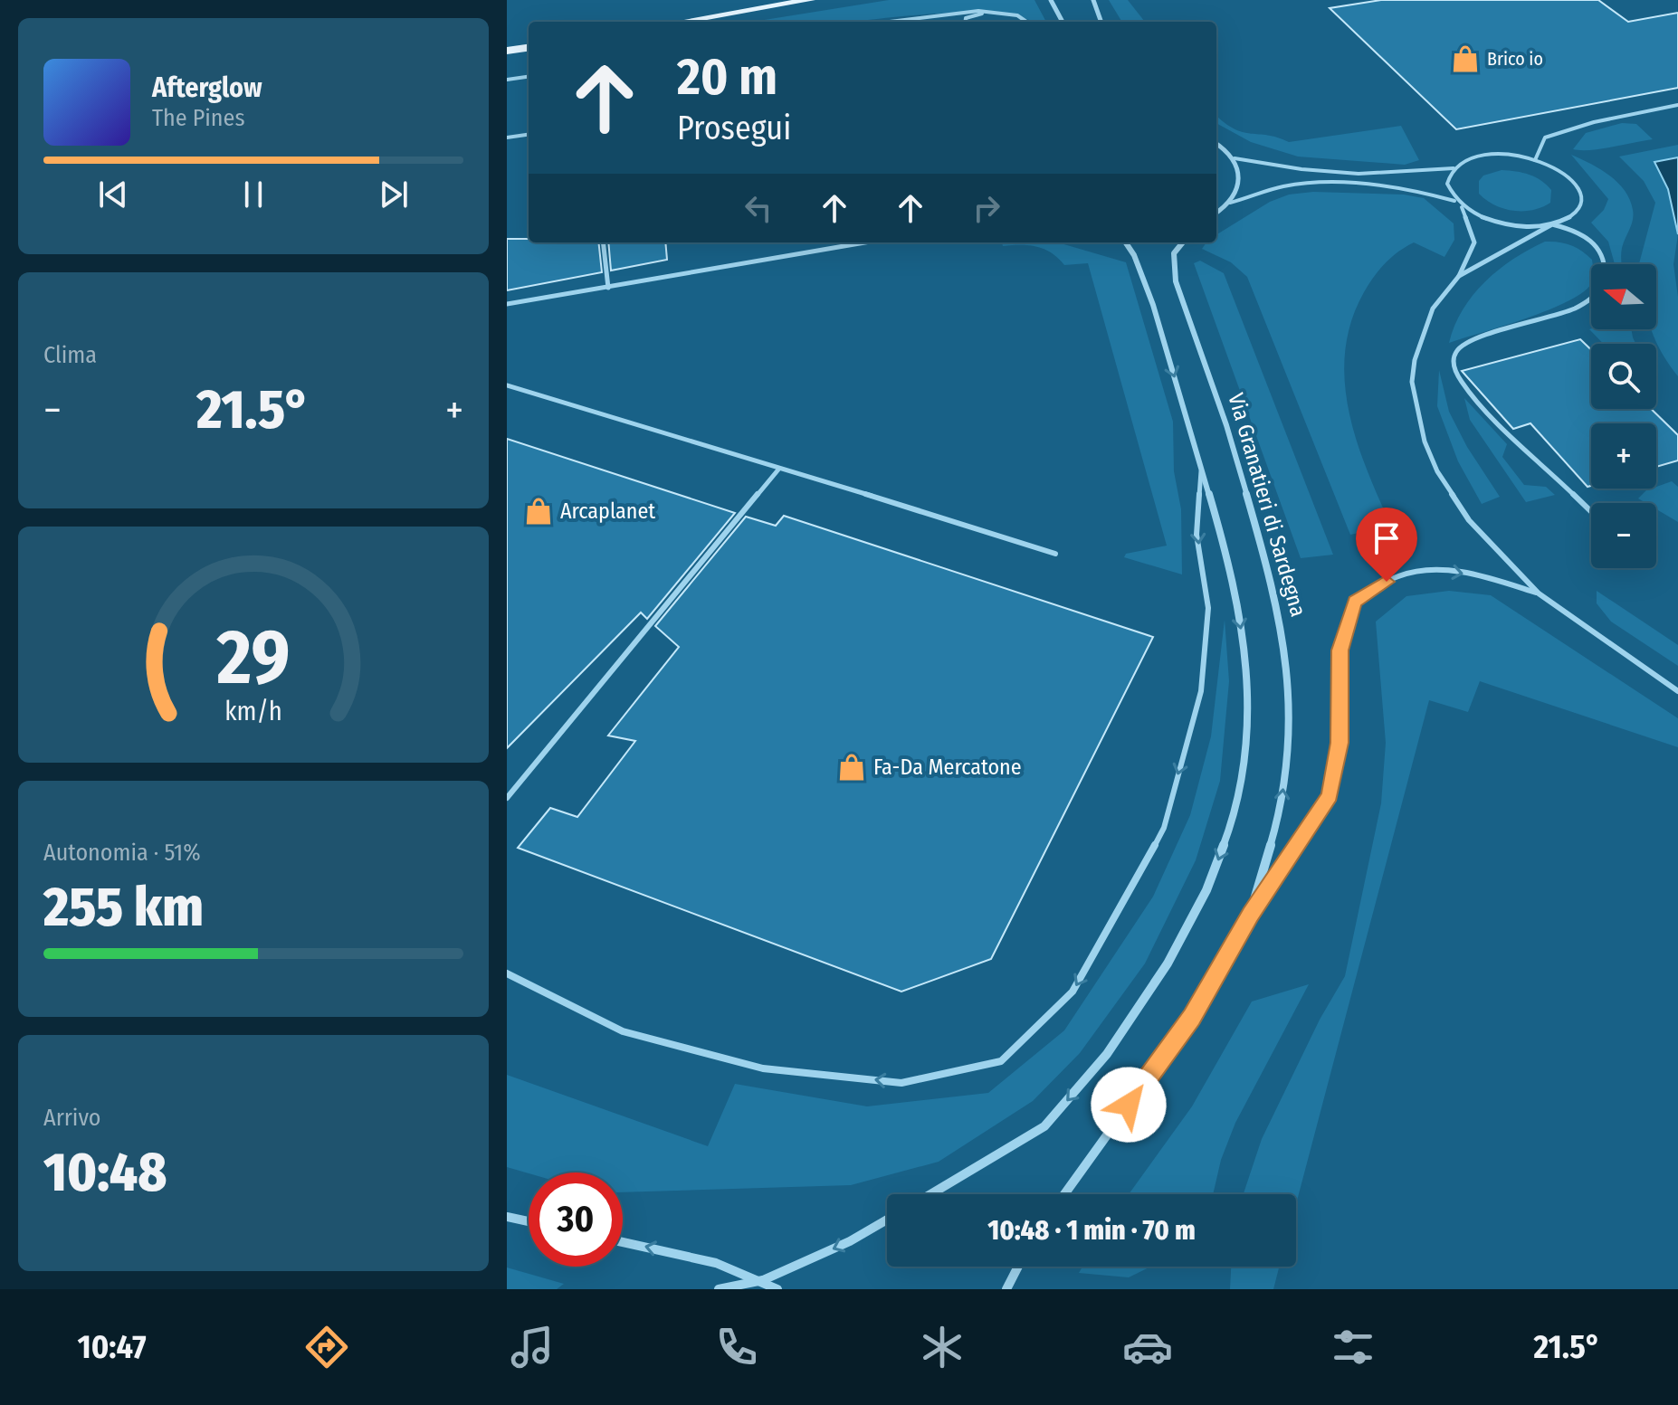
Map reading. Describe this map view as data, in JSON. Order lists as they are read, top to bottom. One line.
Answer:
{"streets":{"street":["Via Granatieri di Sardegna"]},"places":{"shop":["Brico io","Arcaplanet","Fa-Da Mercatone"]},"north":"left","page":{"turn":["20 m","Prosegui"],"song":["Afterglow","The Pines"],"map_buttons":["+","−"],"tile":["Clima",["Autonomia · 51%","255 km"],["Arrivo","10:48"]],"heat":["−","21.5°","+"],"limit":"30","trip":"10:48 · 1 min · 70 m","tabs":["10:47","21.5°"],"gauge":["29","km/h"]}}
